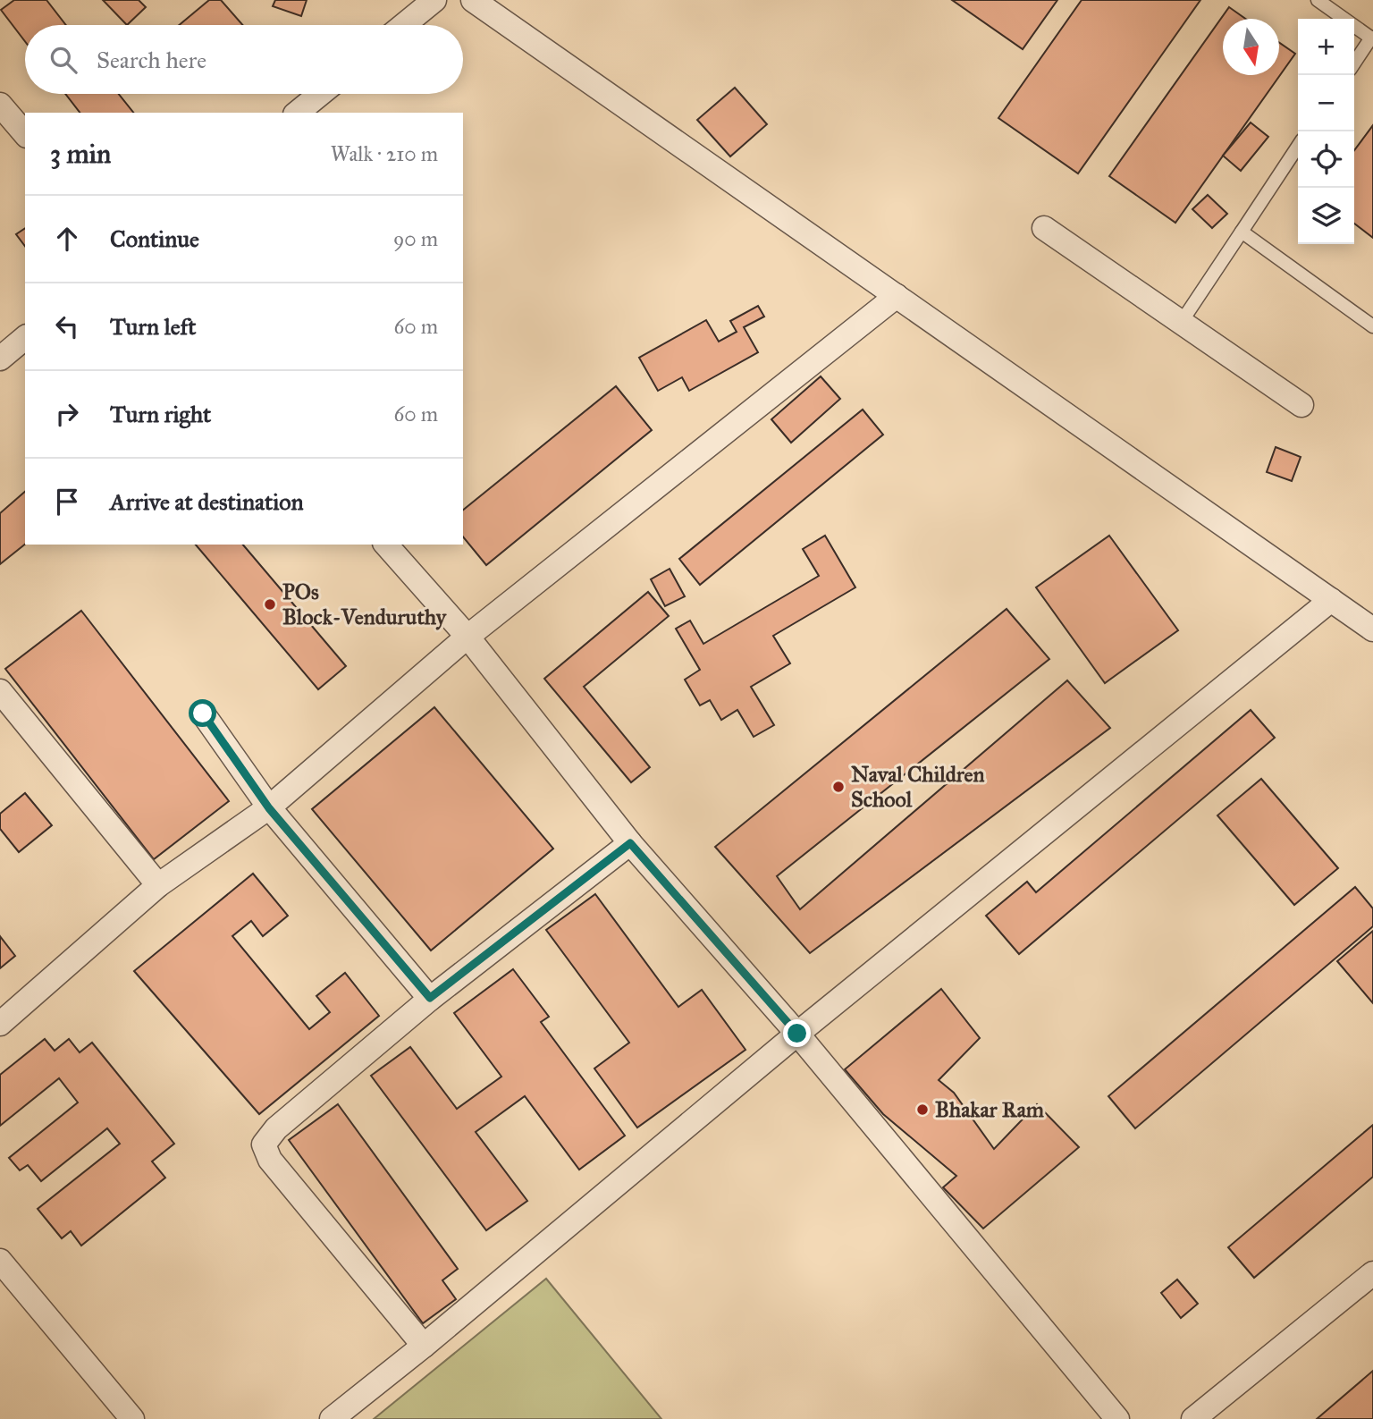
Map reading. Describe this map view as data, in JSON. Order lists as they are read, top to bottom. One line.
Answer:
{"places":["POs Block-Venduruthy","Naval Children School","Bhakar Ram"],"north":"bottom","page":{"map_buttons":["+","−"],"search":"Search here","heading":["3 min","Walk · 210 m"],"list":[["Continue","90 m"],["Turn left","60 m"],["Turn right","60 m"],"Arrive at destination"]}}
